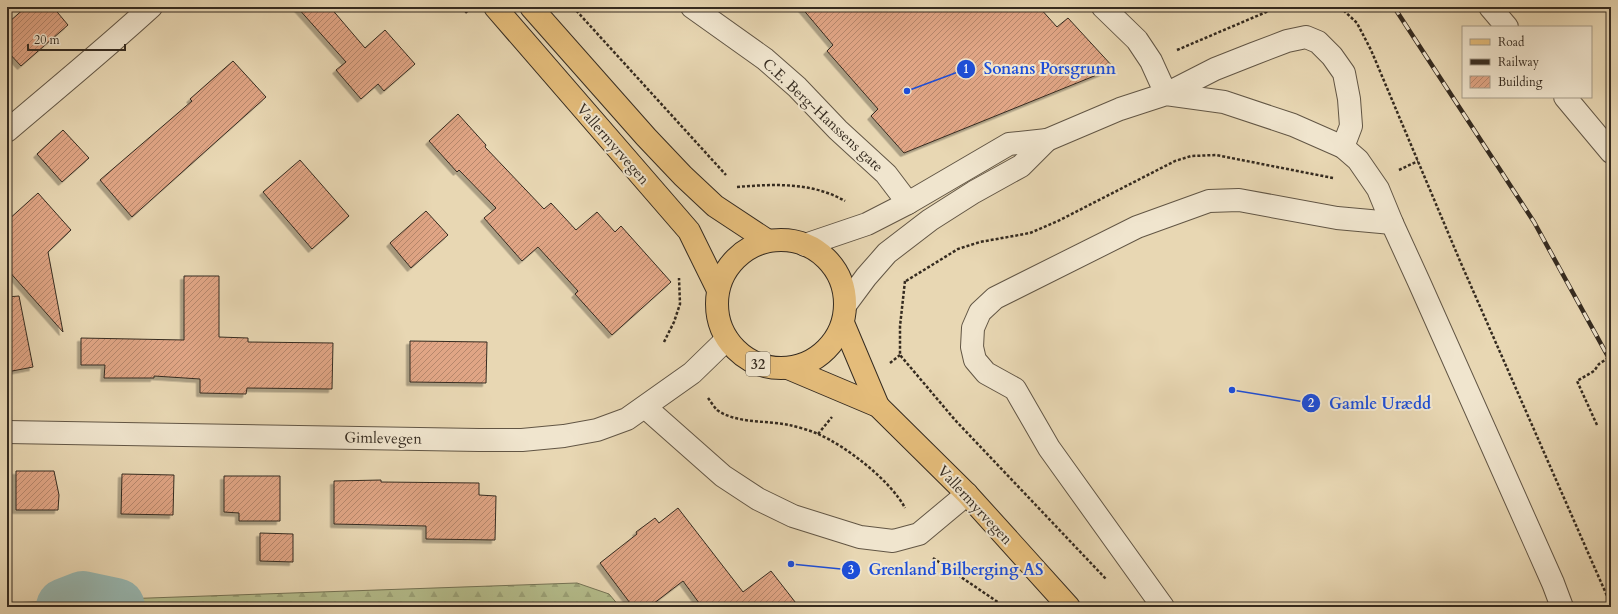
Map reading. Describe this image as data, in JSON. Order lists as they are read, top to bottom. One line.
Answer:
{"streets":{"main road":["Vallermyrvegen","32"],"street":["C.E. Berg-Hanssens gate","Gimlevegen"]},"crossings":[["Vallermyrvegen","32"],["Vallermyrvegen","Gimlevegen"],["32","Gimlevegen"]],"places":["Sonans Porsgrunn","Gamle Urædd","Grenland Bilberging AS"],"legend":["Road","Railway","Building"],"scale_bar":"20 m"}
